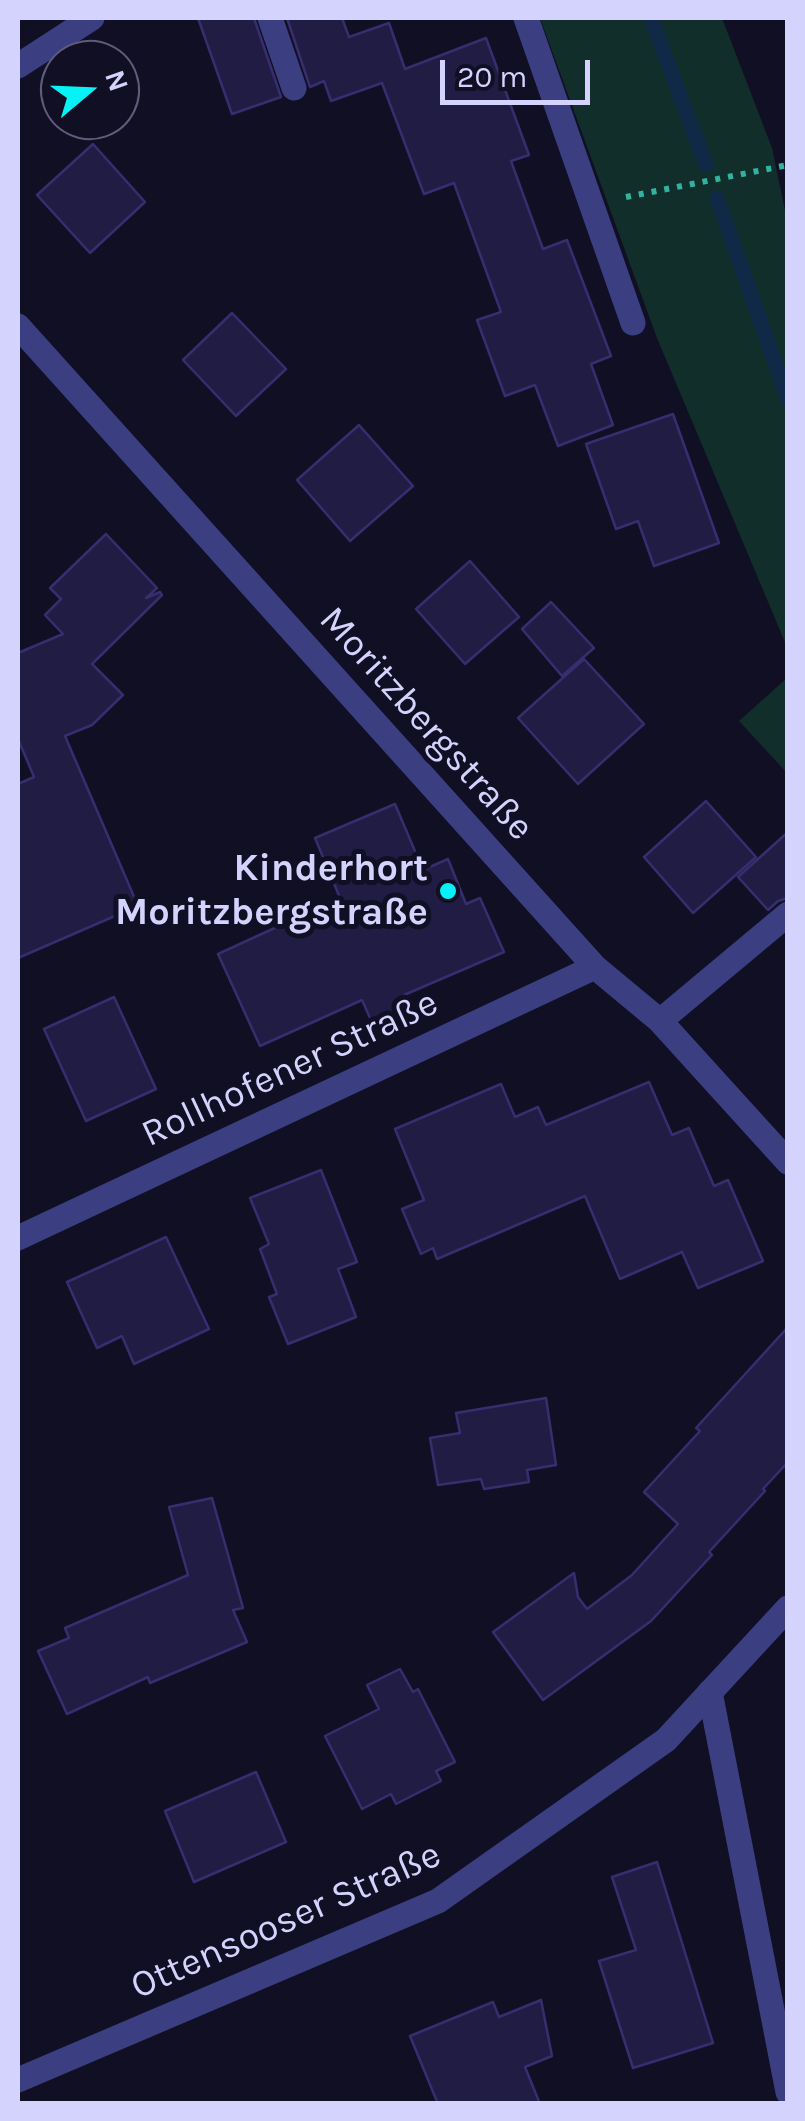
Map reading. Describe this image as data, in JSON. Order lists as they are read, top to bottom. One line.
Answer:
{"streets":{"street":["Moritzbergstraße","Rollhofener Straße","Ottensooser Straße"]},"crossings":[["Moritzbergstraße","Rollhofener Straße"]],"places":["Kinderhort Moritzbergstraße"],"scale_bar":"20 m","north":"right"}
